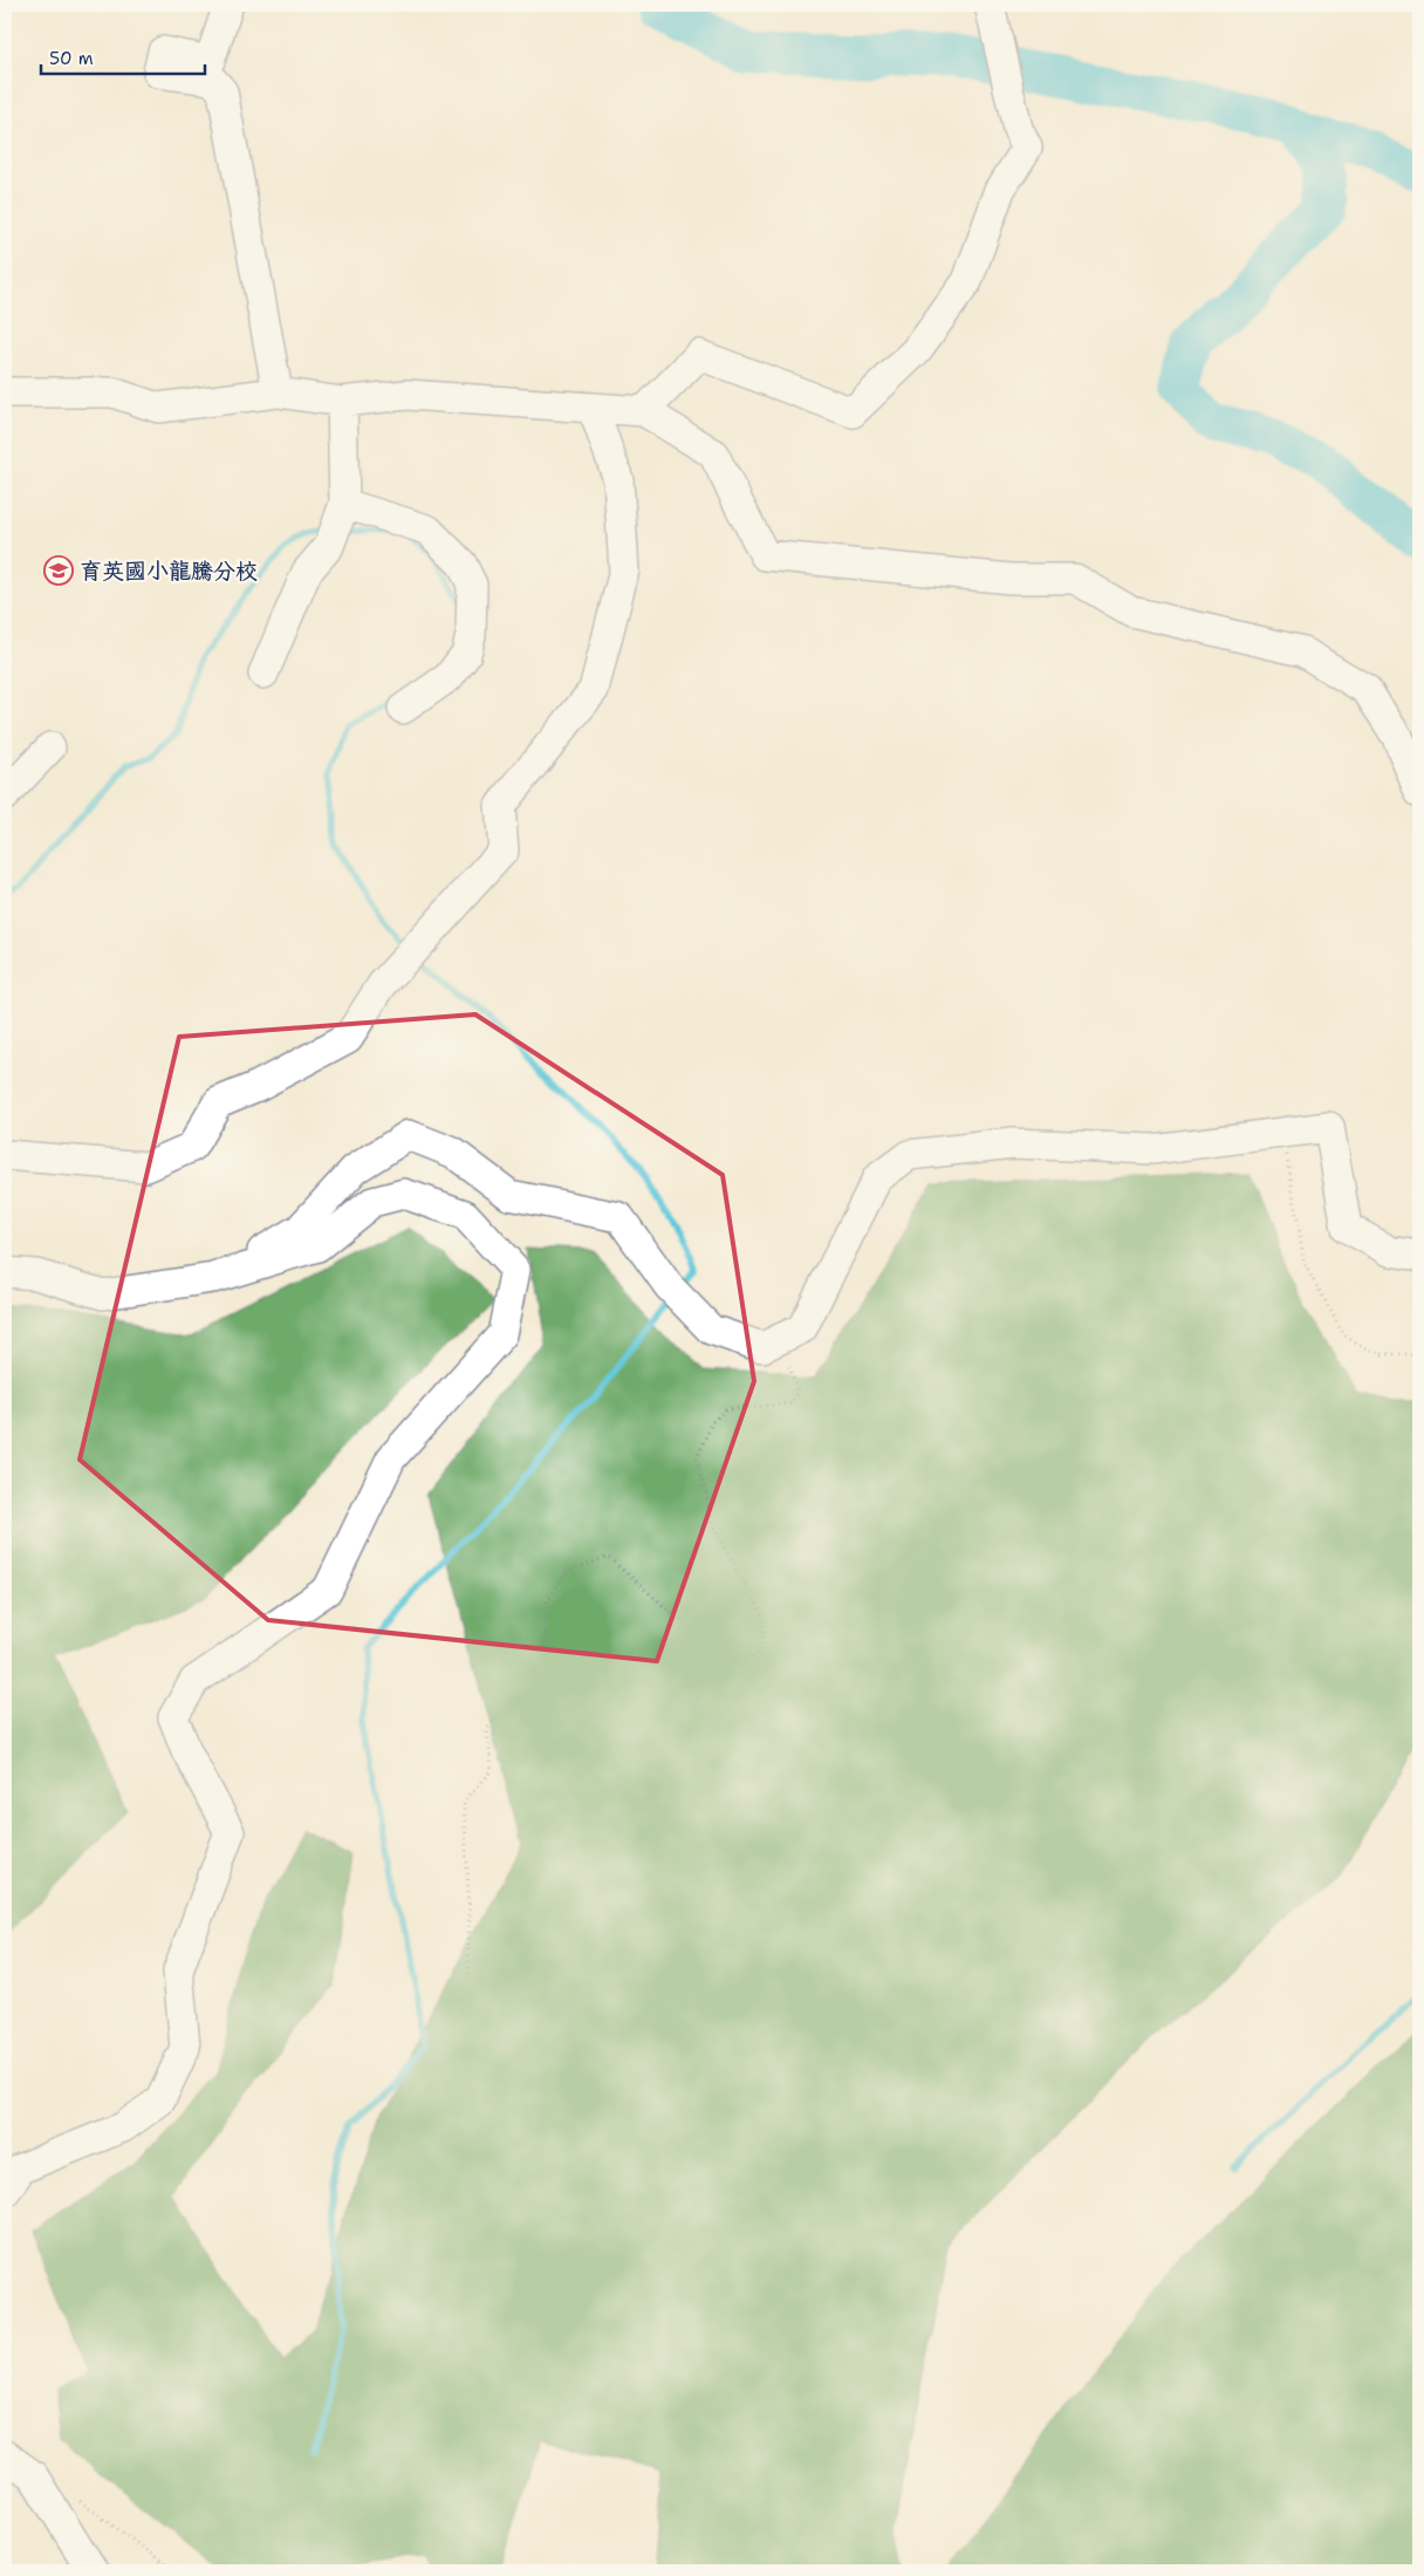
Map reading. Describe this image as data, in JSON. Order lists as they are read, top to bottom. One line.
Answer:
{"places":{"school or university":["育英國小龍騰分校"]},"scale_bar":"50 m"}
